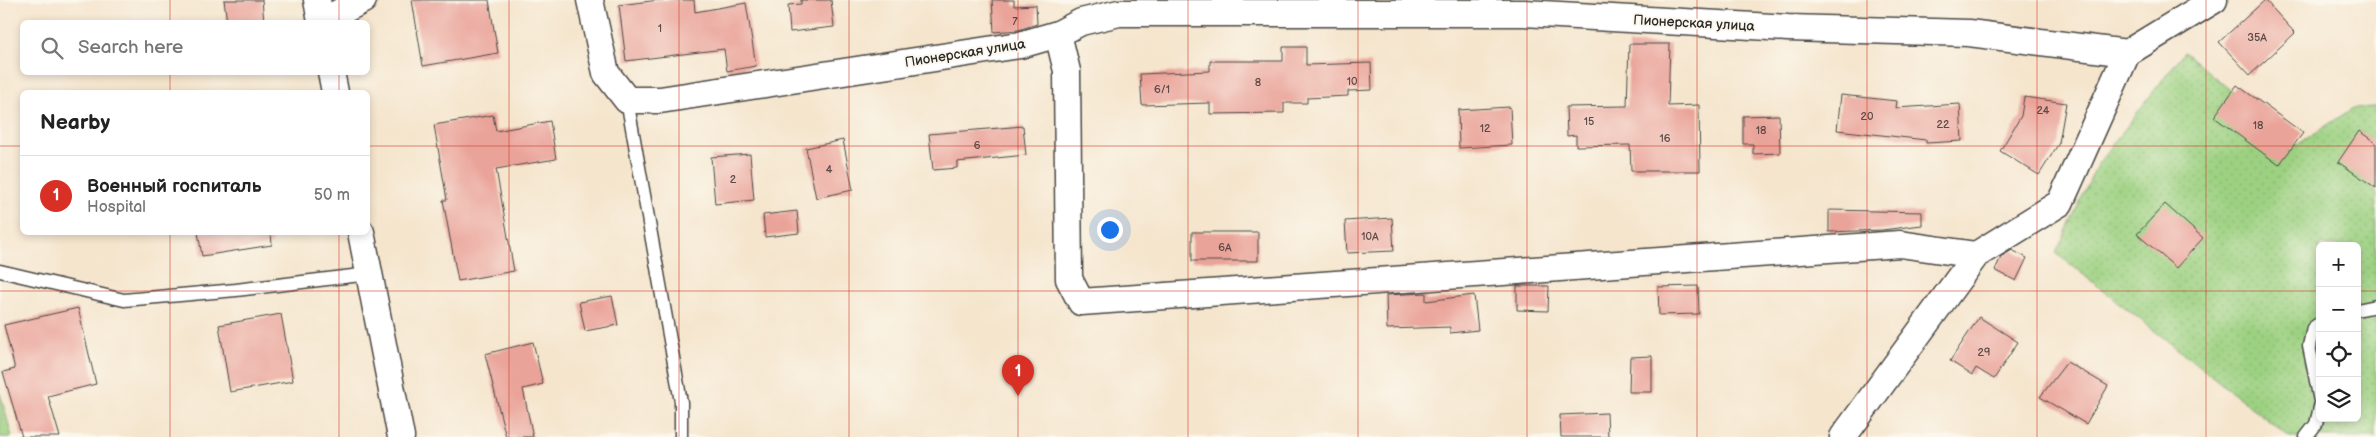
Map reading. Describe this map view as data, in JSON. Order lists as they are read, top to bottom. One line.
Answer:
{"streets":{"street":["Пионерская улица"]},"house_numbers":["7","1","35А","10","8","6/1","24","20","15","22","18","12","18","16","6","4","2","10А","6А","29"],"page":{"search":"Search here","heading":"Nearby","list":[{"mark":"1","name":"Военный госпиталь","note":"Hospital","value":"50 m"}],"map_buttons":["+","−"],"pins":"1"}}
